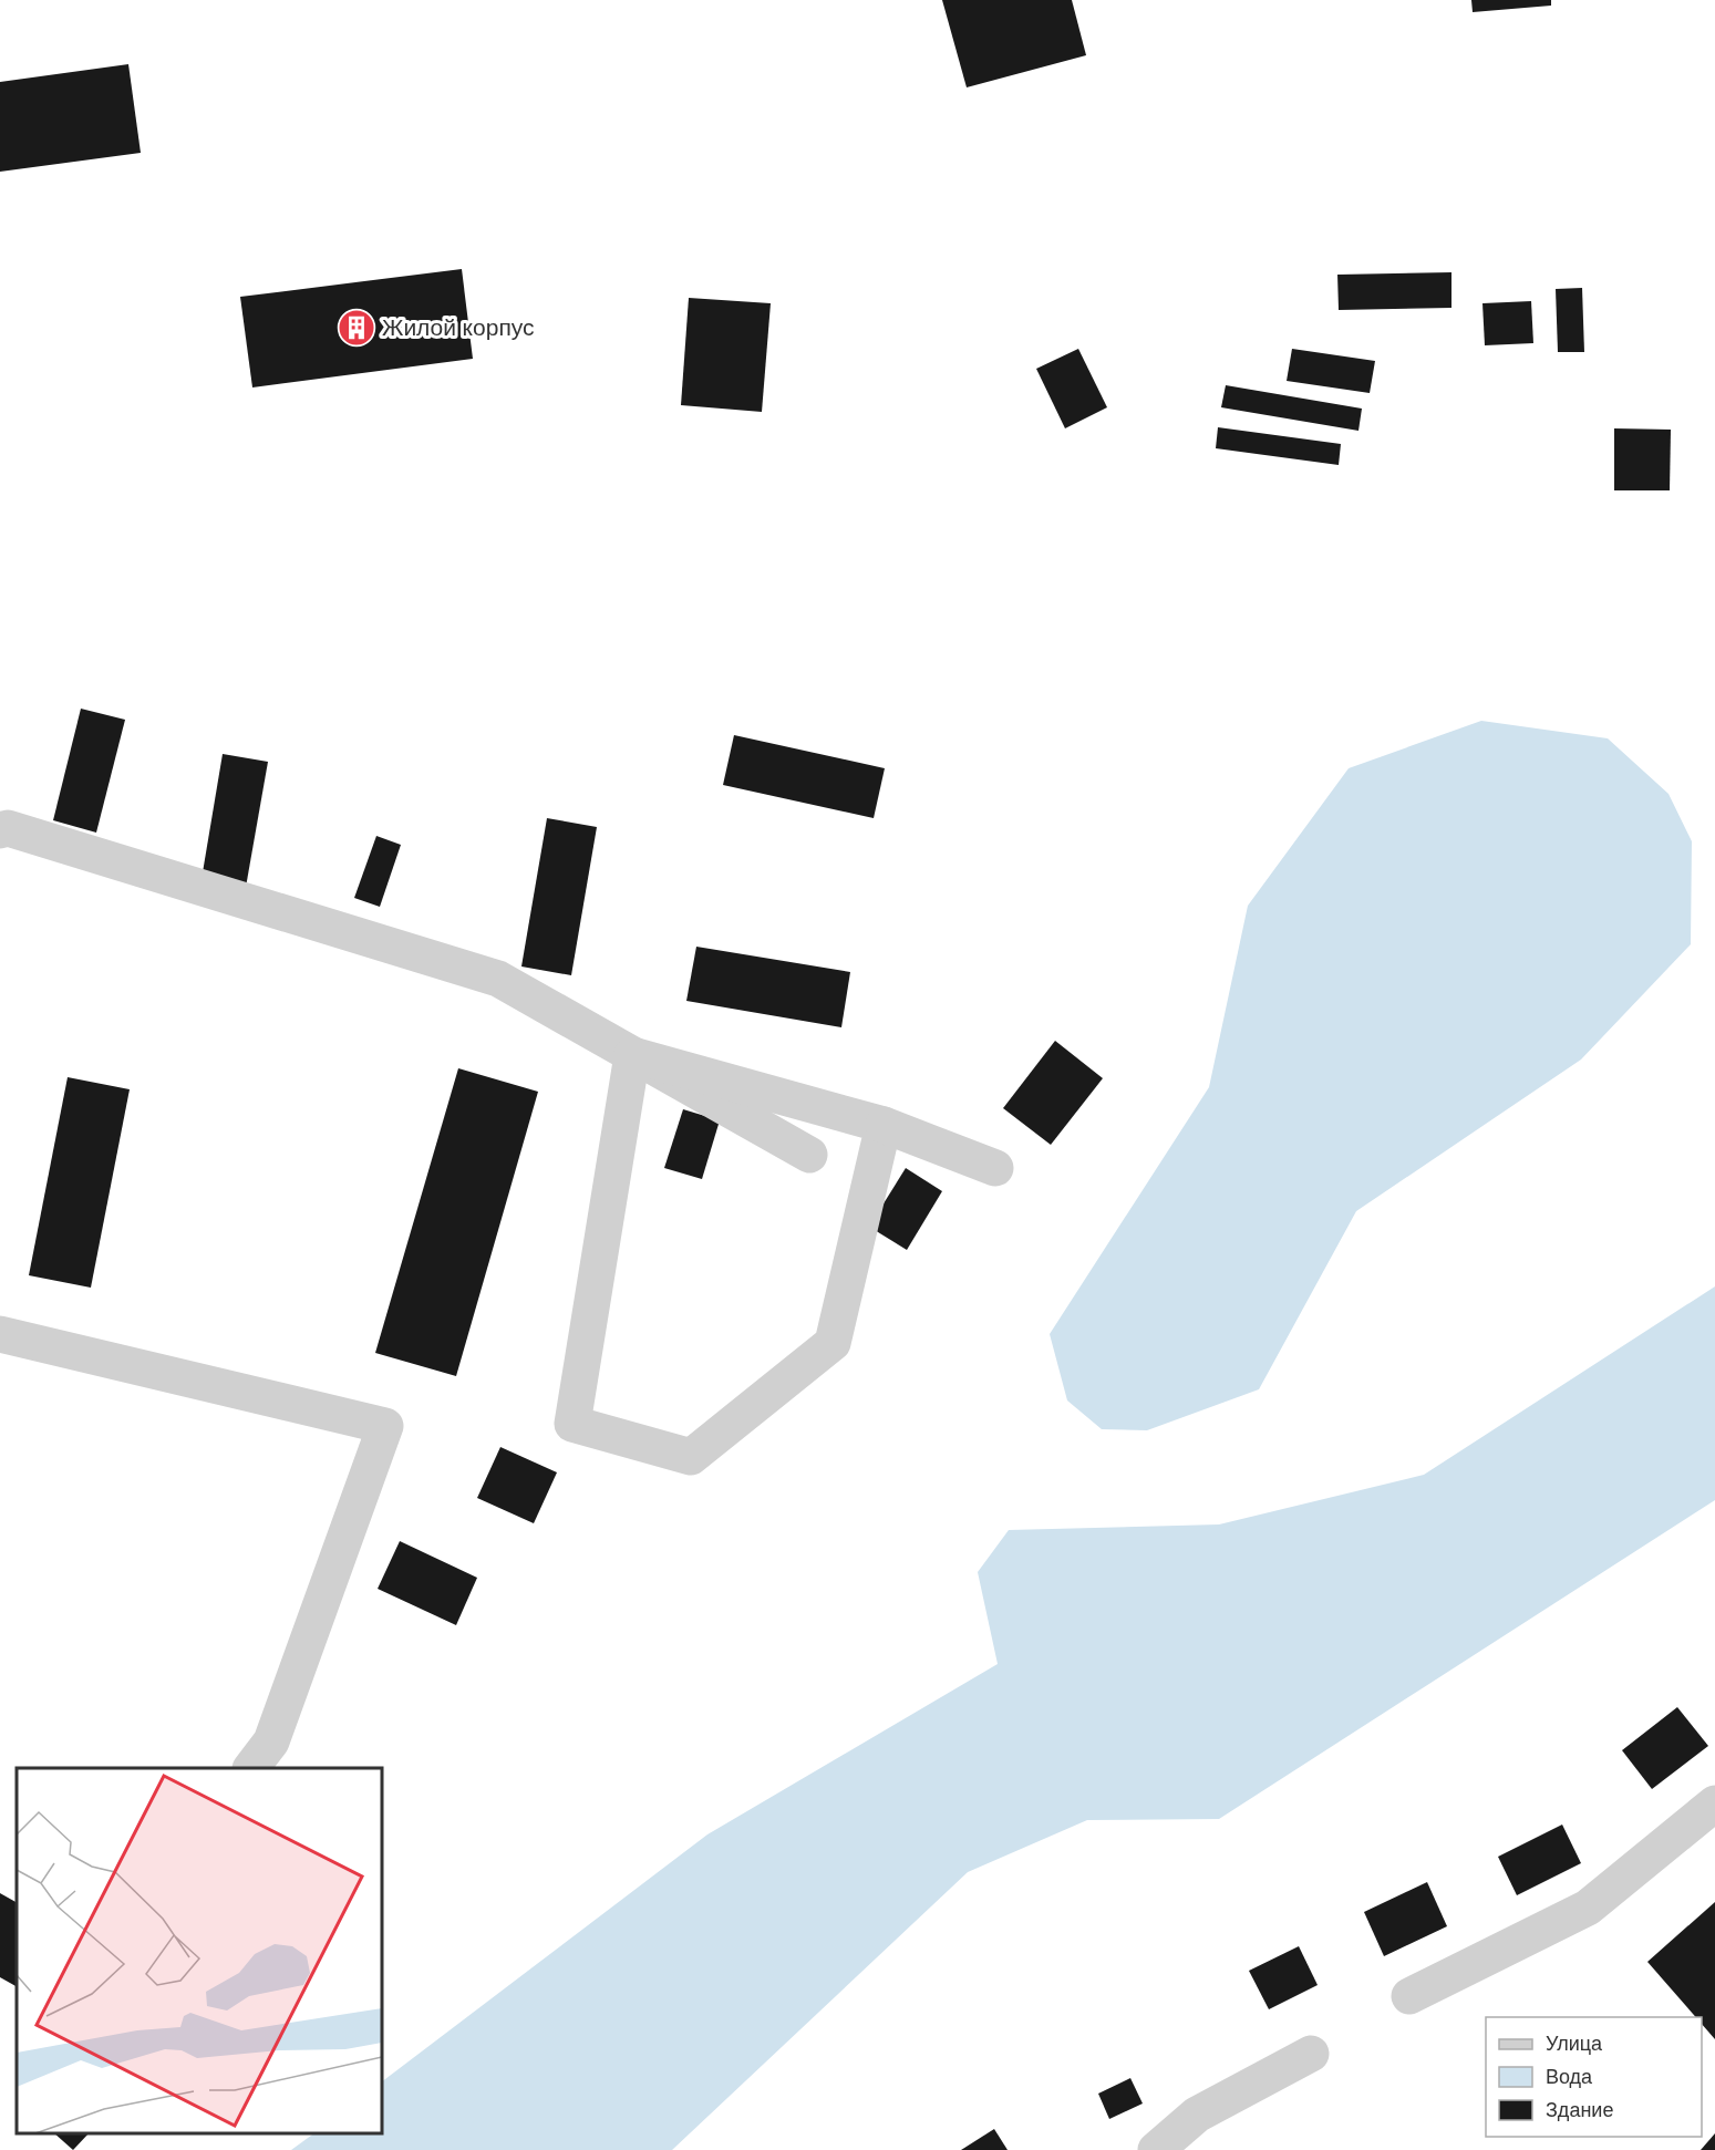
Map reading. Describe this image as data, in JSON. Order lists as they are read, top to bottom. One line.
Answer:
{"places":{"building":["Жилой корпус"]},"legend":["Улица","Вода","Здание"]}
